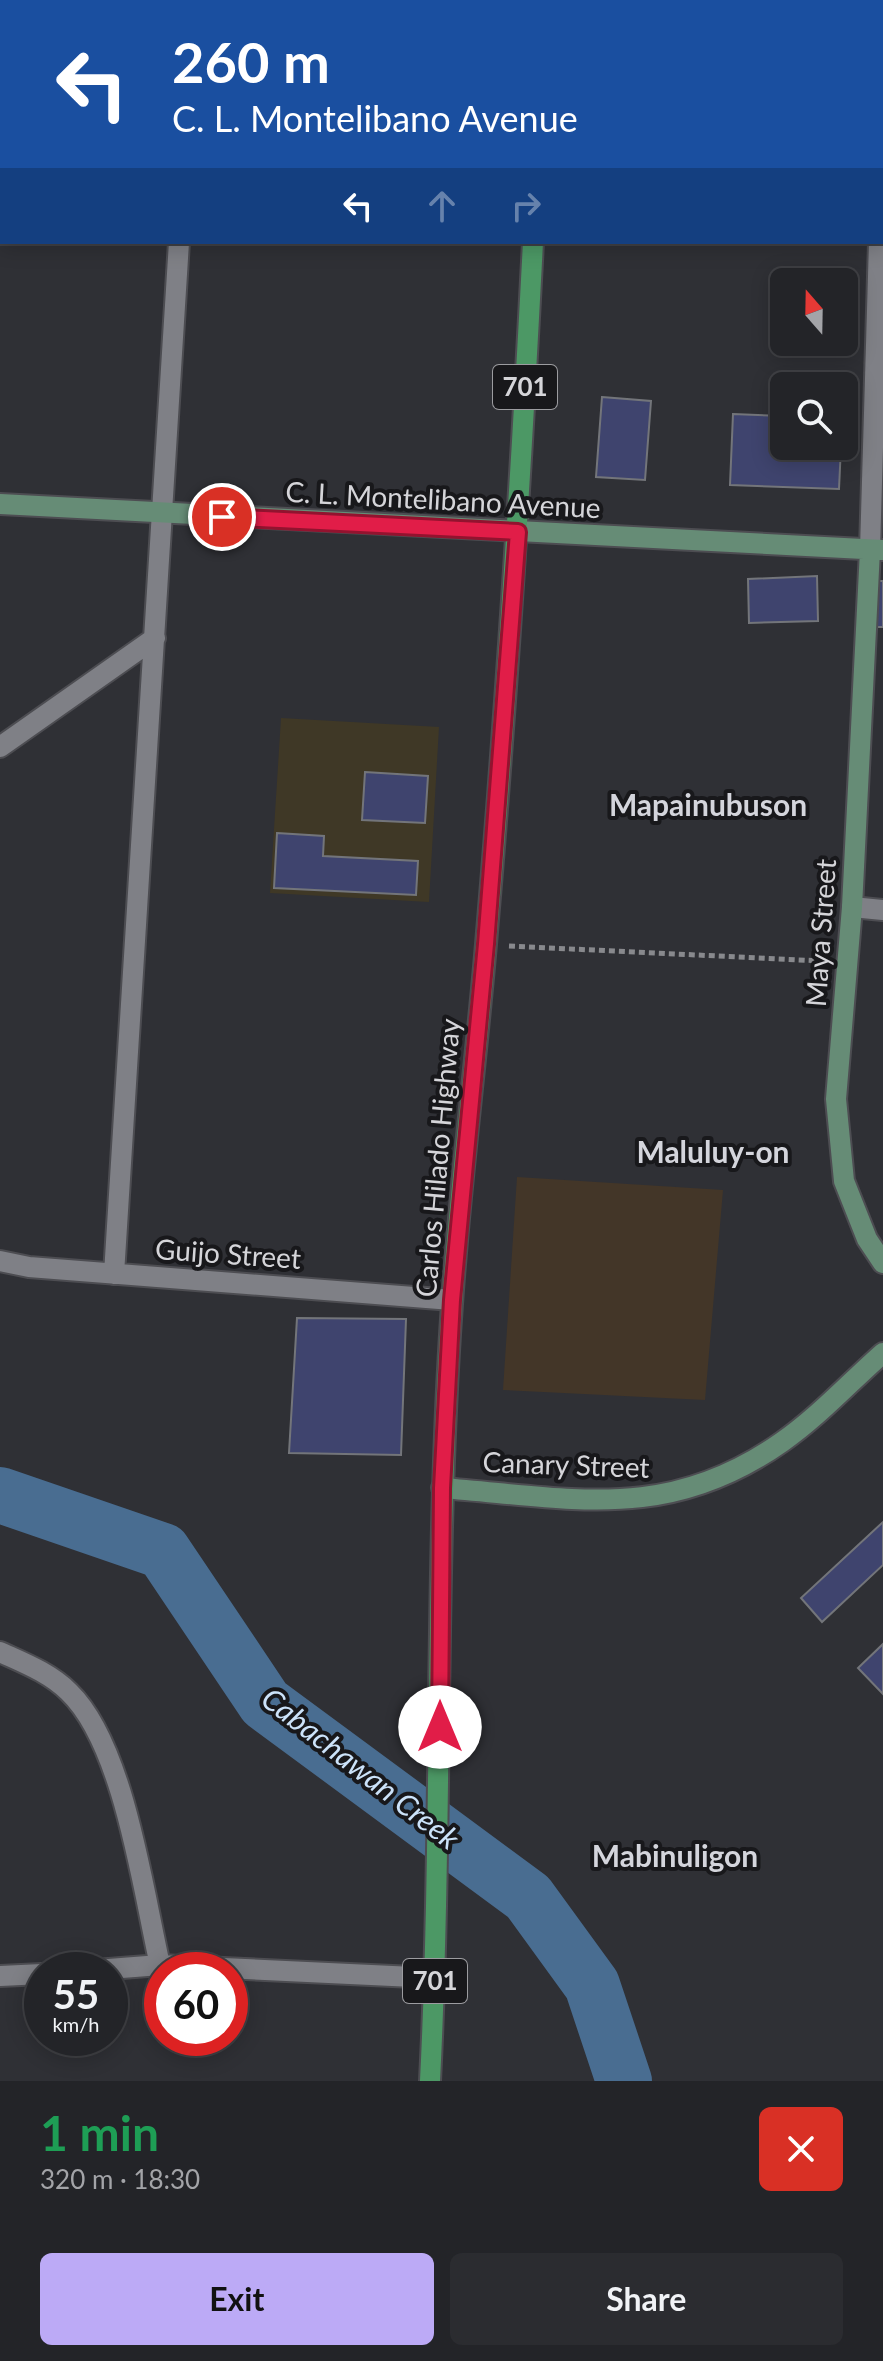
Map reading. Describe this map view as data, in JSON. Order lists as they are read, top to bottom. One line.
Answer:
{"streets":{"main road":["701","Carlos Hilado Highway"],"street":["C. L. Montelibano Avenue","Maya Street","Guijo Street","Canary Street"]},"crossings":[["C. L. Montelibano Avenue","Maya Street"],["C. L. Montelibano Avenue","Carlos Hilado Highway"],["Carlos Hilado Highway","Guijo Street"],["Carlos Hilado Highway","Canary Street"]],"districts":["Mapainubuson","Maluluy-on","Mabinuligon"],"water":["Cabachawan Creek"],"north":"top","page":{"turn":["260 m","C. L. Montelibano Avenue"],"speed":"55 km/h","limit":"60","heading":["1 min","320 m · 18:30"],"buttons":["Exit","Share"]}}
